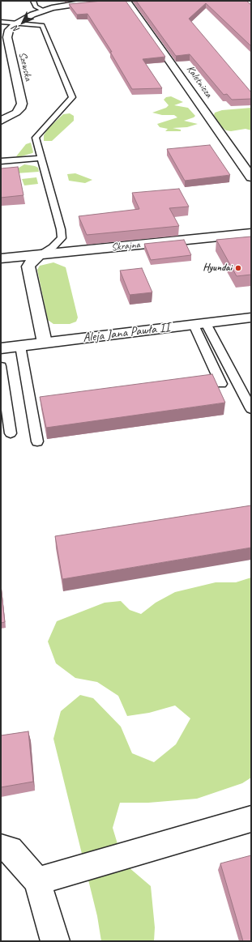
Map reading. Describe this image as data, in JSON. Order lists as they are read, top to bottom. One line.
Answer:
{"streets":{"street":["Szewska","Kaletnicza","Skrajna","Aleja Jana Pawła II"]},"places":["Hyundai"],"north":"bottom left"}
